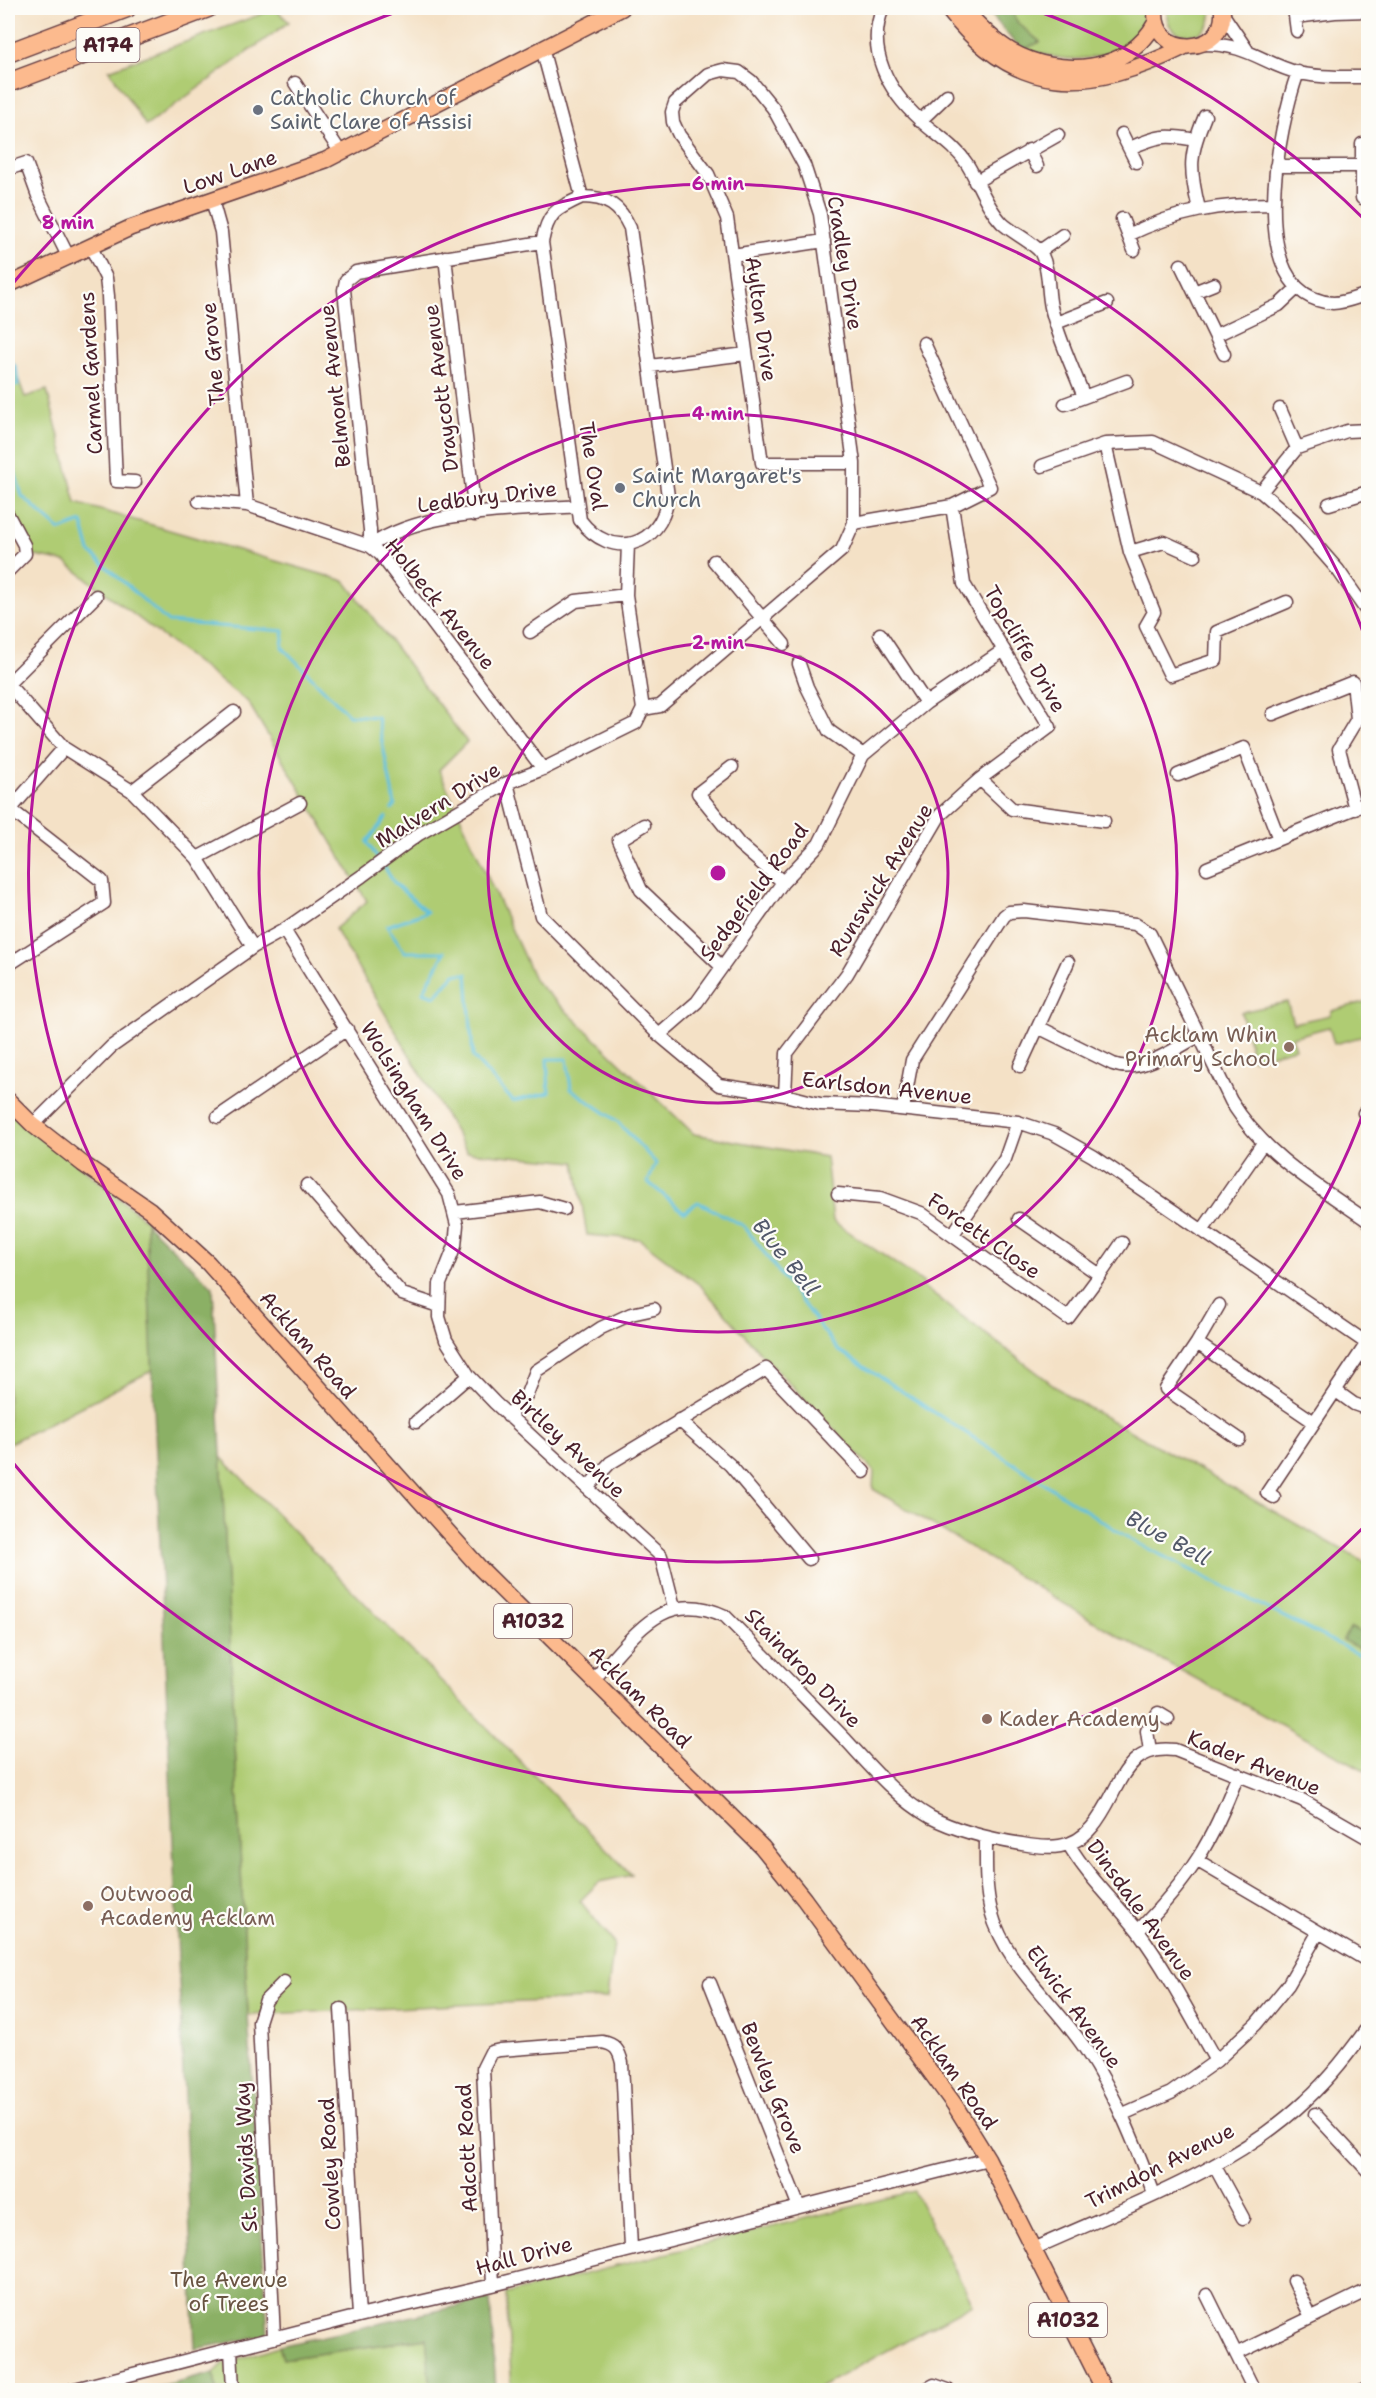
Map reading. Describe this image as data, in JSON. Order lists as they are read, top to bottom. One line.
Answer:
{"streets":{"highway":["A174"],"main road":["Low Lane","Acklam Road","A1032"],"street":["Cradley Drive","Aylton Drive","The Grove","Carmel Gardens","Belmont Avenue","Draycott Avenue","The Oval","Ledbury Drive","Holbeck Avenue","Topcliffe Drive","Malvern Drive","Runswick Avenue","Sedgefield Road","Earlsdon Avenue","Wolsingham Drive","Forcett Close","Birtley Avenue","Staindrop Drive","Kader Avenue","Dinsdale Avenue","Elwick Avenue","Bewley Grove","Adcott Road","St. Davids Way","Cowley Road","Trimdon Avenue","Hall Drive"]},"crossings":[["Low Lane","The Grove"],["Low Lane","Carmel Gardens"],["Cradley Drive","Aylton Drive"],["Cradley Drive","Malvern Drive"],["The Grove","Holbeck Avenue"],["Belmont Avenue","Draycott Avenue"],["Belmont Avenue","The Oval"],["Belmont Avenue","Ledbury Drive"],["Belmont Avenue","Holbeck Avenue"],["Draycott Avenue","Ledbury Drive"],["The Oval","Ledbury Drive"],["Ledbury Drive","Holbeck Avenue"],["Holbeck Avenue","Malvern Drive"],["Topcliffe Drive","Runswick Avenue"],["Topcliffe Drive","Sedgefield Road"],["Malvern Drive","Earlsdon Avenue"],["Malvern Drive","Wolsingham Drive"],["Malvern Drive","Acklam Road"],["Runswick Avenue","Earlsdon Avenue"],["Sedgefield Road","Earlsdon Avenue"],["Wolsingham Drive","Birtley Avenue"],["Acklam Road","Trimdon Avenue"],["Acklam Road","Hall Drive"],["Birtley Avenue","Staindrop Drive"],["Staindrop Drive","Elwick Avenue"],["Elwick Avenue","Trimdon Avenue"],["Bewley Grove","Hall Drive"],["Adcott Road","Hall Drive"],["St. Davids Way","Hall Drive"],["Cowley Road","Hall Drive"]],"water":["Blue Bell"],"parks":["The Avenue of Trees"],"places":["Catholic Church of Saint Clare of Assisi","Saint Margaret's Church","Acklam Whin Primary School","Kader Academy","Outwood Academy Acklam"],"rings":["6 min","8 min","4 min","2 min"]}
